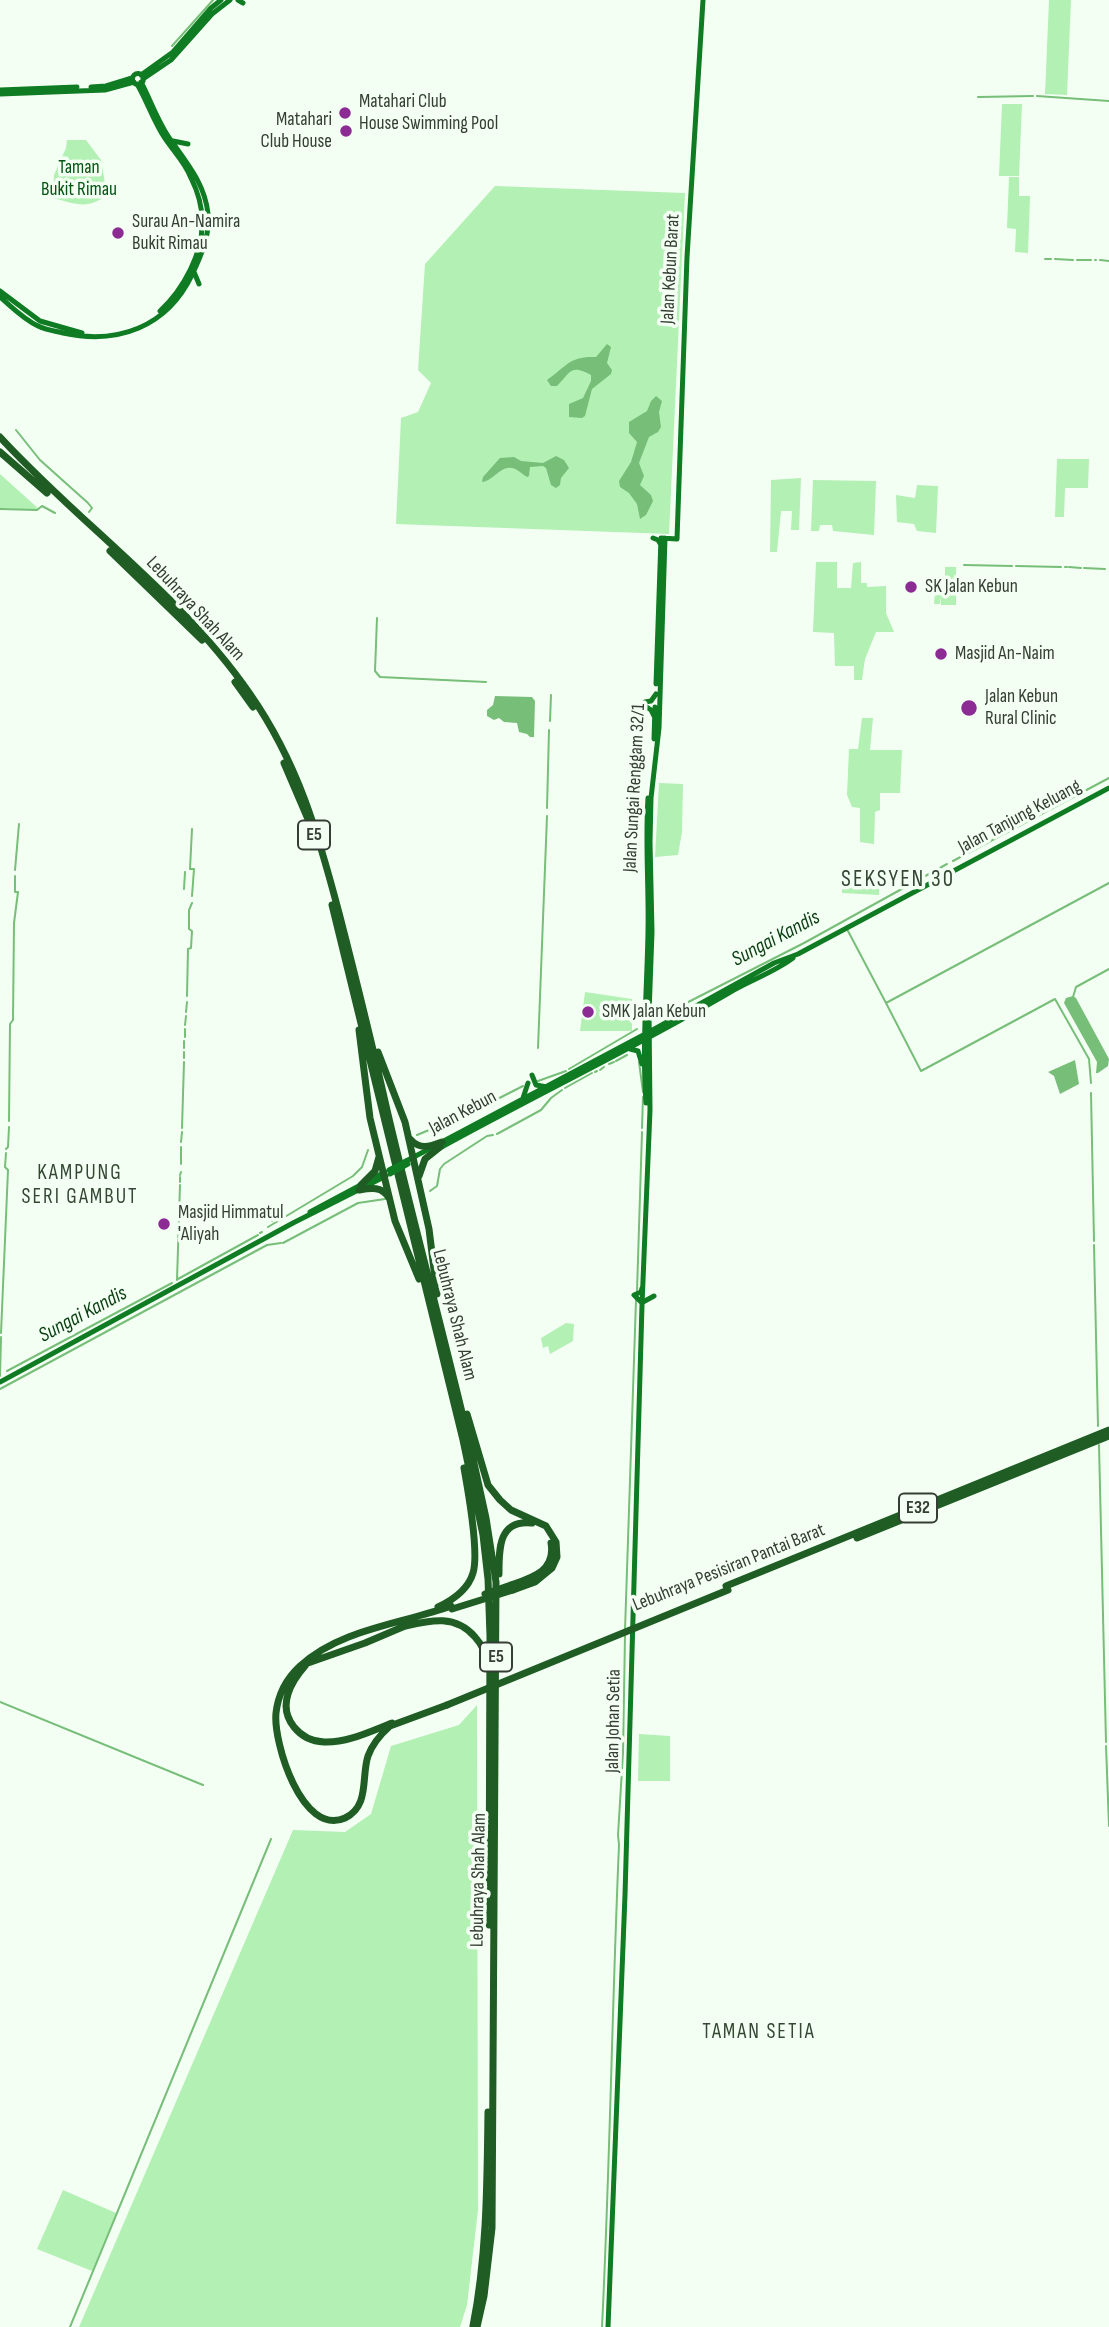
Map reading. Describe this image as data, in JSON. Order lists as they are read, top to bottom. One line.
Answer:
{"streets":{"highway":["Lebuhraya Shah Alam","E5","E32","Lebuhraya Pesisiran Pantai Barat"],"main road":["Jalan Kebun Barat","Jalan Sungai Renggam 32/1","Jalan Tanjung Keluang","Jalan Kebun","Jalan Johan Setia"]},"crossings":[["Jalan Kebun Barat","Jalan Sungai Renggam 32/1"],["Jalan Sungai Renggam 32/1","Jalan Tanjung Keluang"],["Jalan Sungai Renggam 32/1","Jalan Kebun"],["Jalan Tanjung Keluang","Jalan Kebun"]],"districts":["SEKSYEN 30","KAMPUNG SERI GAMBUT","TAMAN SETIA"],"water":["Sungai Kandis"],"parks":["Taman Bukit Rimau"],"places":["Matahari Club House Swimming Pool","Matahari Club House","Surau An-Namira Bukit Rimau","SK Jalan Kebun","Masjid An-Naim","Jalan Kebun Rural Clinic","SMK Jalan Kebun","Masjid Himmatul 'Aliyah"]}
